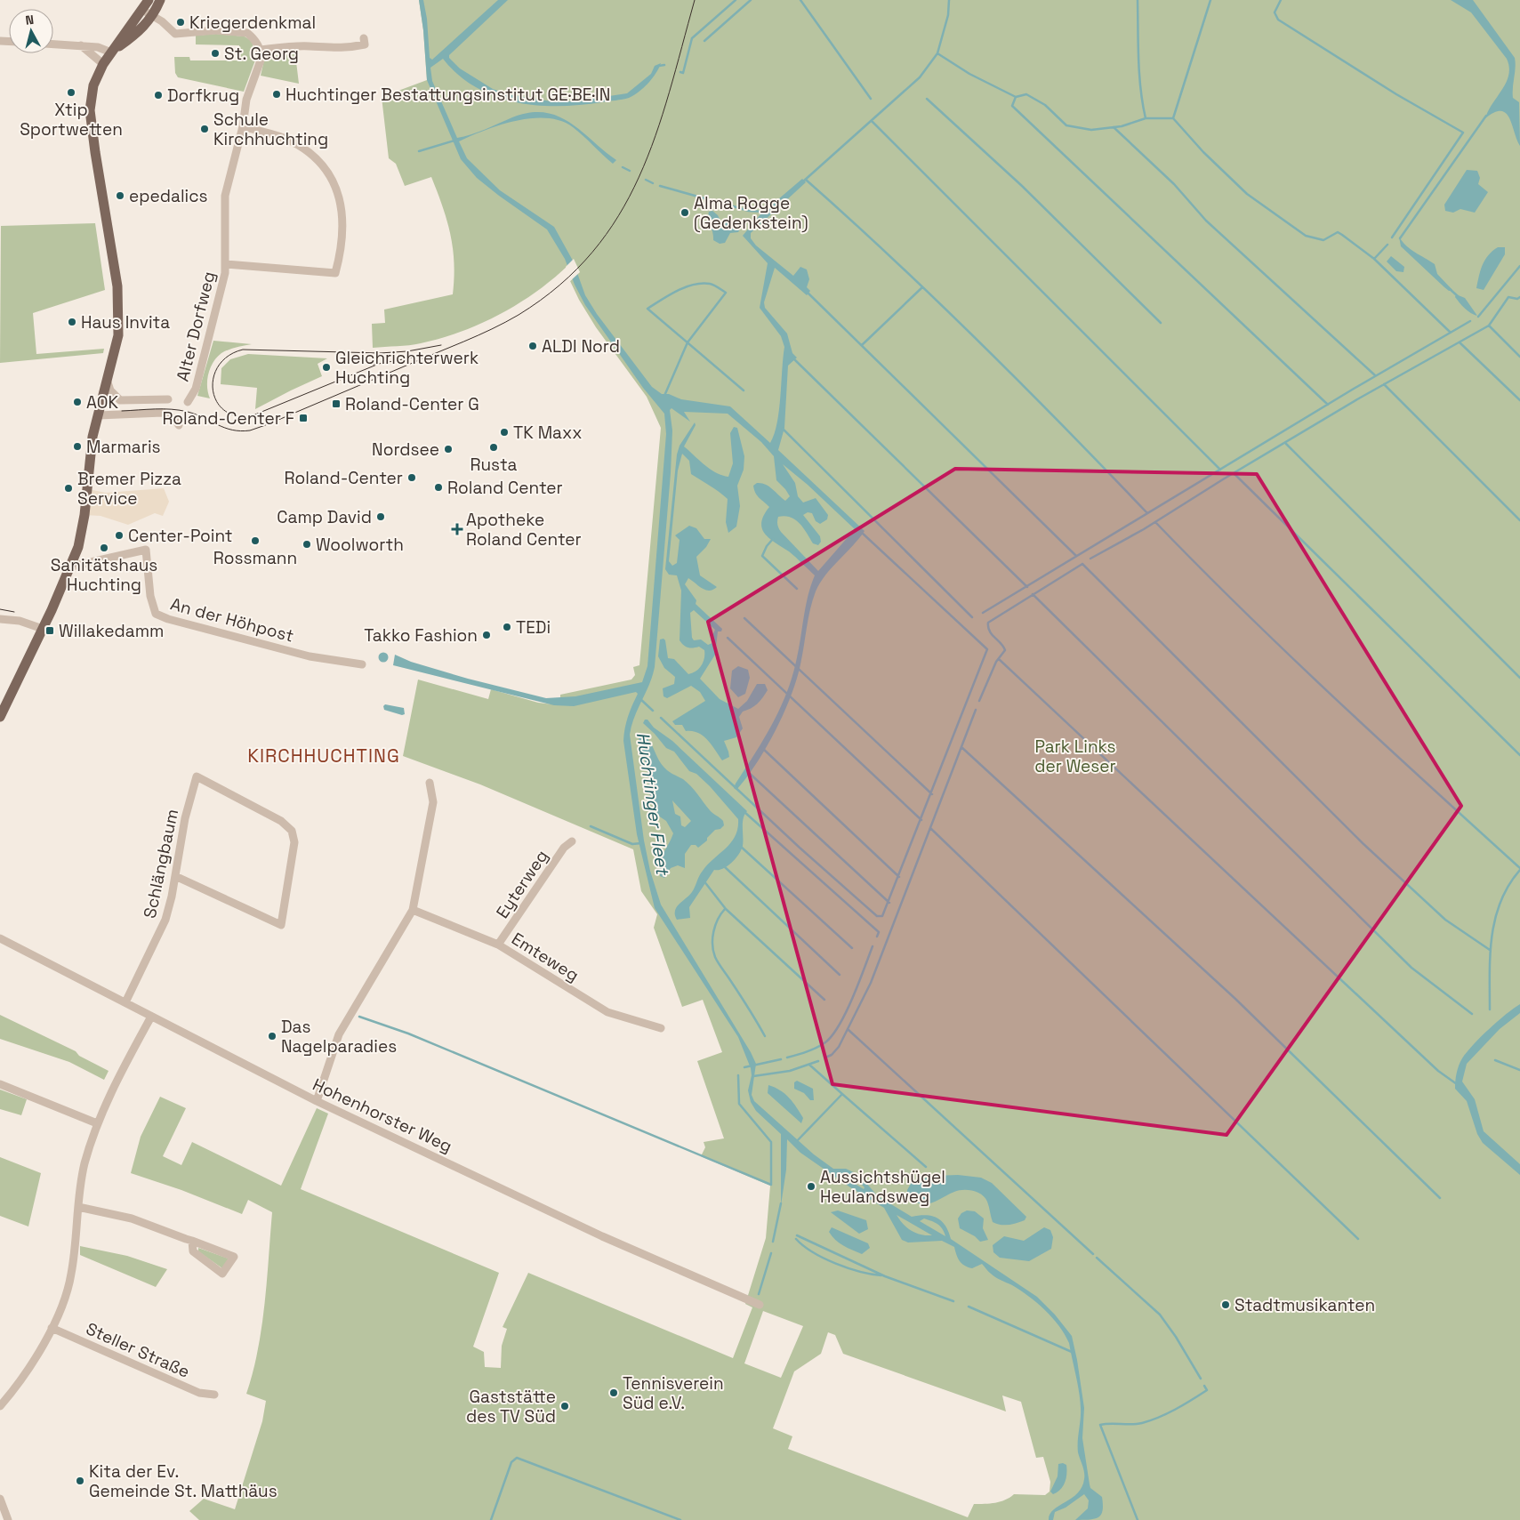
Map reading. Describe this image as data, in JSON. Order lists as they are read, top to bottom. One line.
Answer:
{"streets":{"street":["Alter Dorfweg","An der Höhpost","Schlängbaum","Eyterweg","Emteweg","Hohenhorster Weg","Steller Straße"]},"crossings":[["Schlängbaum","Hohenhorster Weg"],["Eyterweg","Emteweg"]],"districts":["KIRCHHUCHTING"],"water":["Huchtinger Fleet"],"parks":["Park Links der Weser"],"places":{"other":["Kriegerdenkmal","St. Georg","Xtip Sportwetten","Huchtinger Bestattungsinstitut GE·BE·IN","Dorfkrug","Schule Kirchhuchting","epedalics","Alma Rogge (Gedenkstein)","Haus Invita","ALDI Nord","Gleichrichterwerk Huchting","AOK","TK Maxx","Marmaris","Rusta","Nordsee","Roland-Center","Roland Center","Bremer Pizza Service","Camp David","Center-Point","Rossmann","Woolworth","Sanitätshaus Huchting","TEDi","Takko Fashion","Das Nagelparadies","Aussichtshügel Heulandsweg","Stadtmusikanten","Tennisverein Süd e.V.","Gaststätte des TV Süd","Kita der Ev. Gemeinde St. Matthäus"],"transit":["Roland-Center G","Roland-Center F","Willakedamm"],"health":["Apotheke Roland Center"]},"north":"top"}
